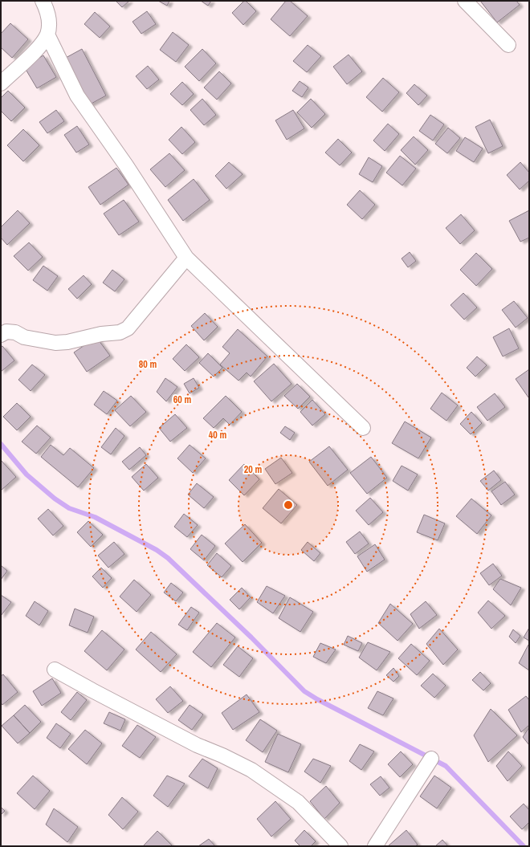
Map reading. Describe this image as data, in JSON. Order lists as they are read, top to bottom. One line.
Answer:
{"rings":["80 m","60 m","40 m","20 m"]}
